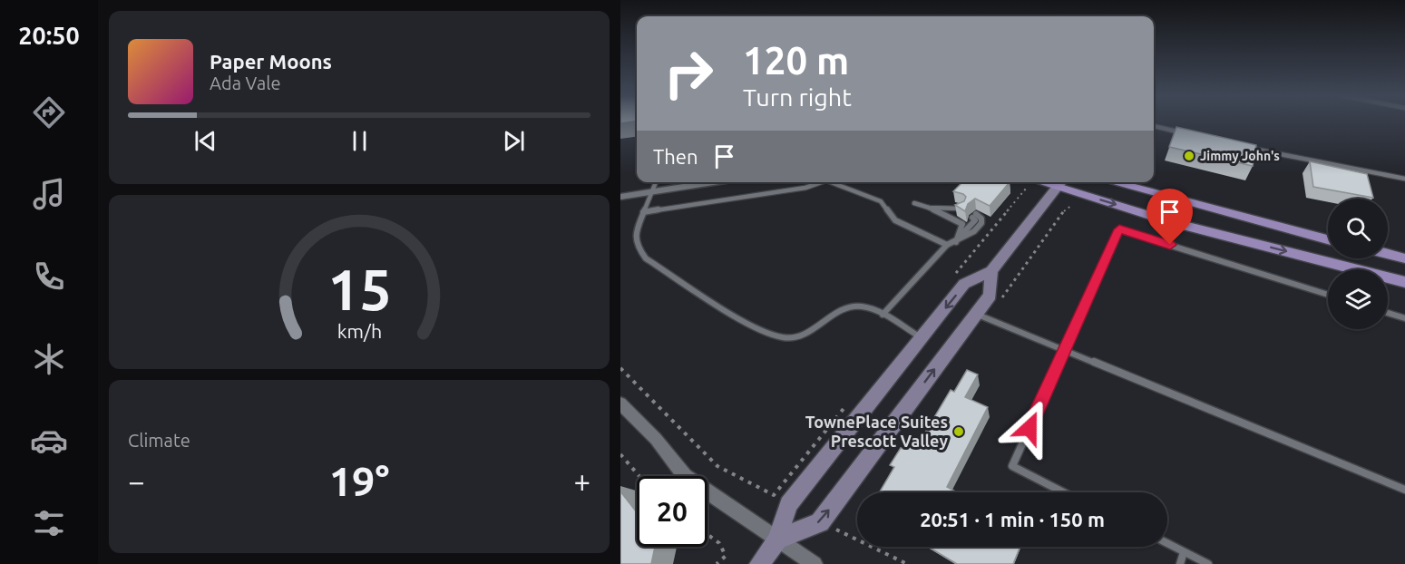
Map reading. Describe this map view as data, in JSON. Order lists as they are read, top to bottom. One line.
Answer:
{"places":["Jimmy John's","TownePlace Suites Prescott Valley"],"page":{"tabs":"20:50","turn":["120 m","Turn right"],"song":["Paper Moons","Ada Vale"],"then":"Then","tile":"Climate","heat":["−","19°","+"],"limit":"20","trip":"20:51 · 1 min · 150 m","gauge":["15","km/h"]}}
